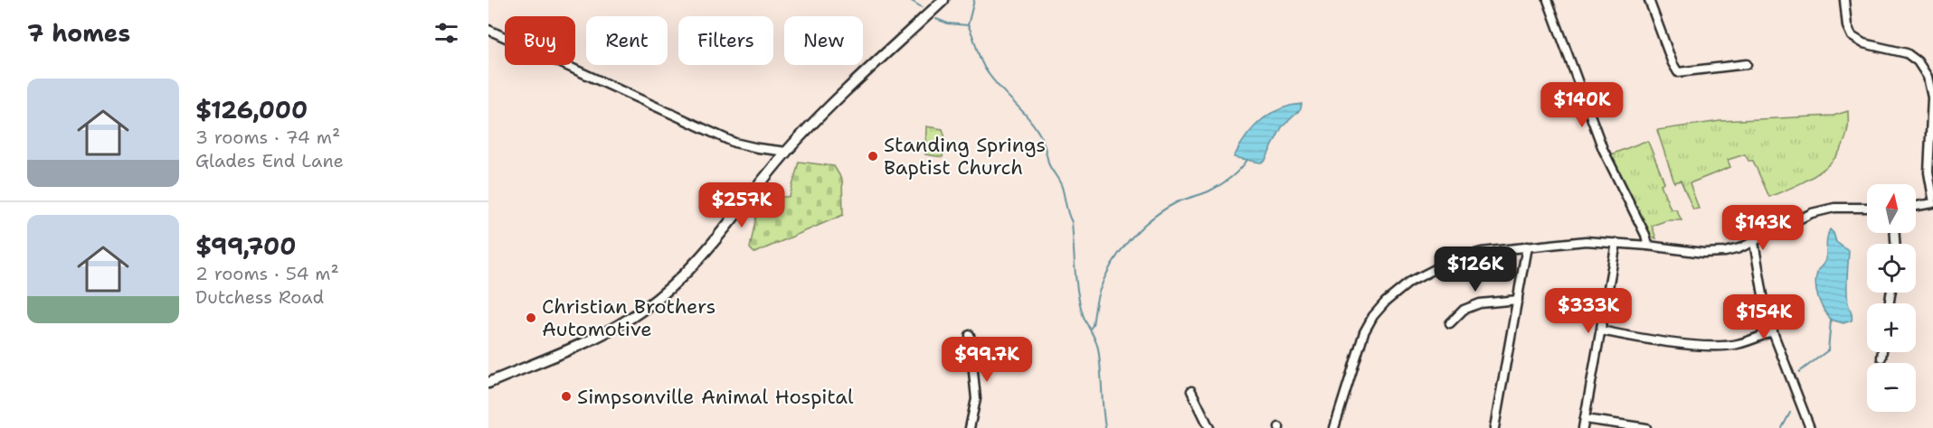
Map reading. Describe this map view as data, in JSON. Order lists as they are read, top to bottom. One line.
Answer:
{"places":["Standing Springs Baptist Church","Christian Brothers Automotive","Simpsonville Animal Hospital"],"north":"top","page":{"heading":"7 homes","chip":["Buy","Rent","Filters","New"],"list":[{"name":"$126,000","note":"3 rooms · 74 m² · Glades End Lane"},{"name":"$99,700","note":"2 rooms · 54 m² · Dutchess Road"}],"price":["$140K","$257K","$143K","$126K","$333K","$154K","$99.7K"],"map_buttons":["+","−"]}}
